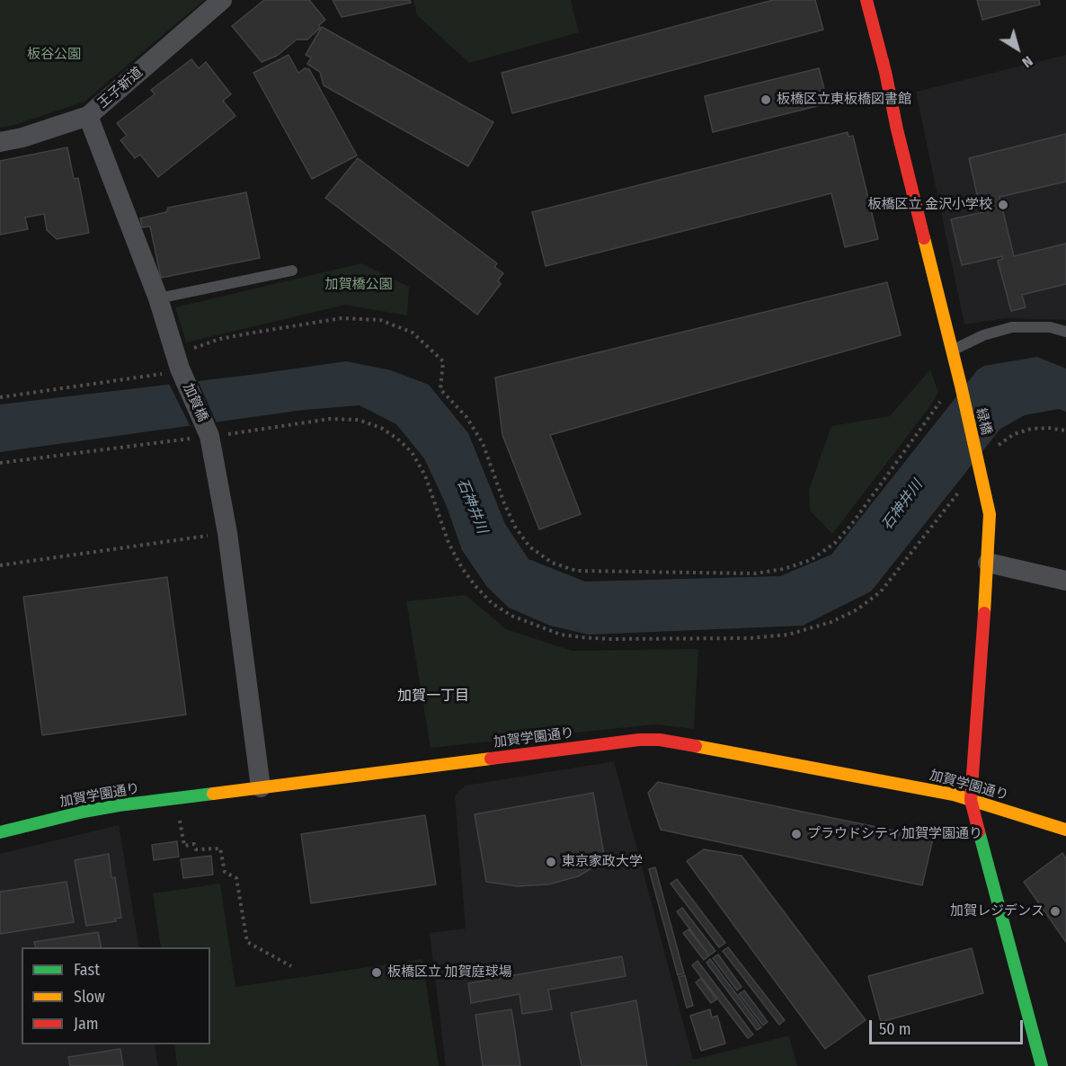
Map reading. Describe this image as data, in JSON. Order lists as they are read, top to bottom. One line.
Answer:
{"streets":{"street":["王子新道","加賀橋","緑橋","加賀学園通り"]},"crossings":[["王子新道","加賀橋"],["加賀橋","加賀学園通り"],["緑橋","加賀学園通り"]],"districts":["加賀一丁目"],"water":["石神井川"],"parks":["板谷公園","加賀橋公園"],"places":["板橋区立東板橋図書館","板橋区立 金沢小学校","プラウドシティ加賀学園通り","東京家政大学","加賀レジデンス","板橋区立 加賀庭球場"],"legend":["Fast","Slow","Jam"],"scale_bar":"50 m","north":"bottom right"}
